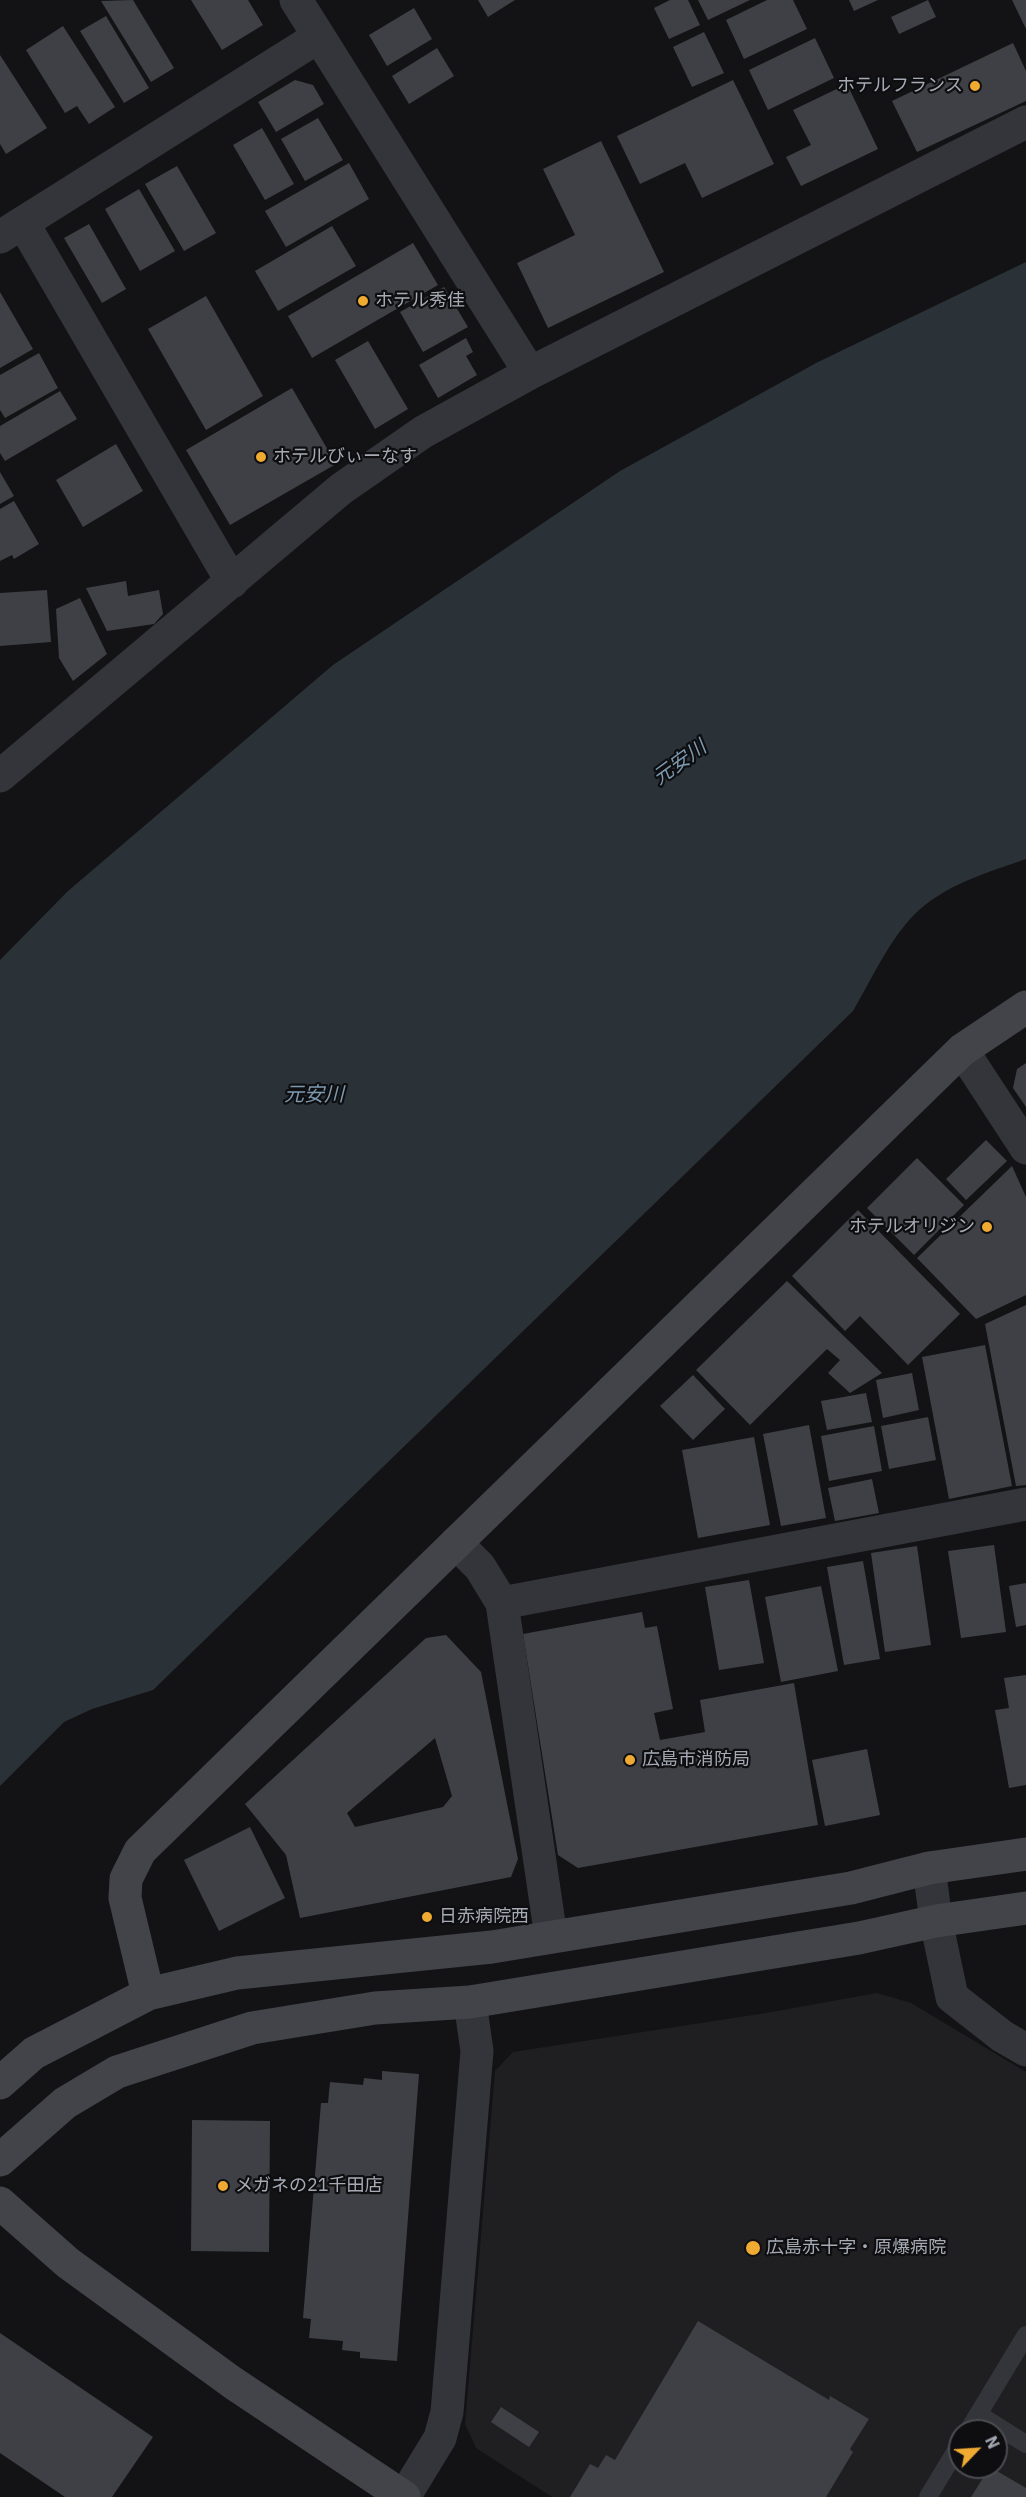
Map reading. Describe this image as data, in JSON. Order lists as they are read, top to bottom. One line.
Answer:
{"water":["元安川"],"places":["ホテルフランス","ホテル秀佳","ホテルびぃーなす","ホテルオリジン","広島市消防局","日赤病院西","メガネの21千田店","広島赤十字・原爆病院"],"north":"top right"}
